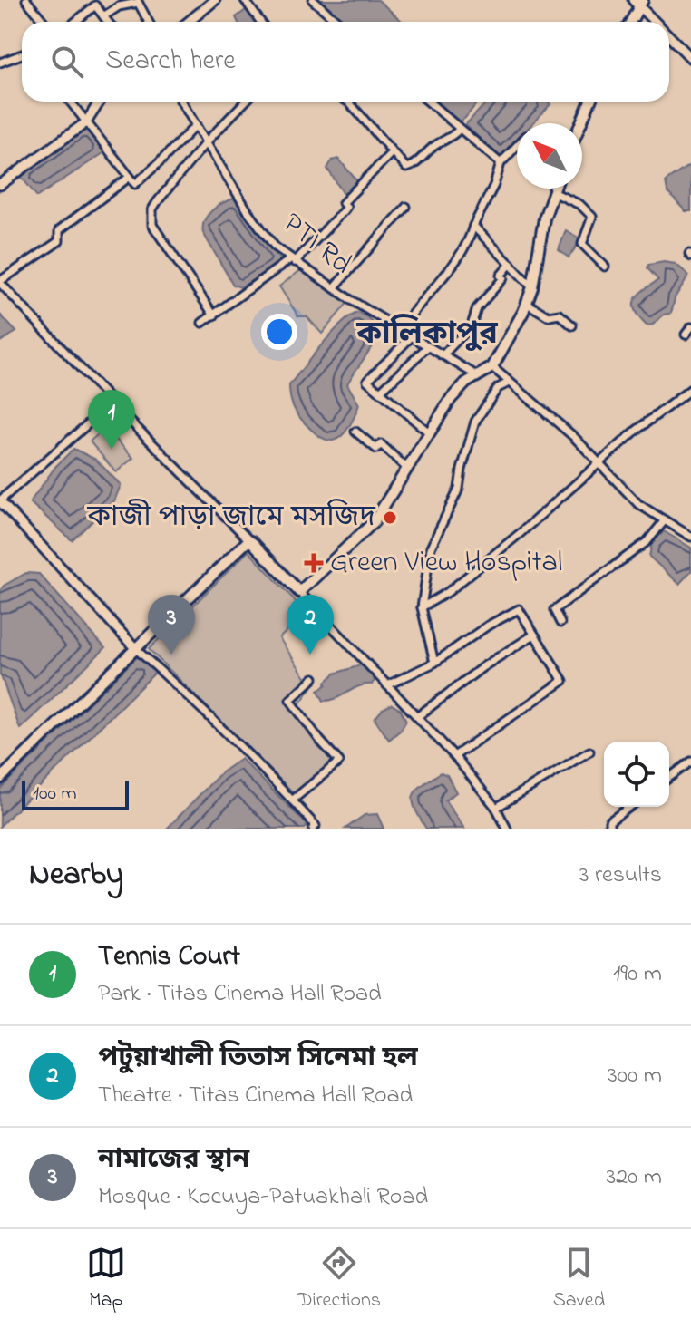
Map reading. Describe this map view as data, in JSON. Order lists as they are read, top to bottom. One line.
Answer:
{"streets":{"street":["PTI Rd"]},"districts":["কালিকাপুর"],"places":{"other":["কাজী পাড়া জামে মসজিদ"],"health":["Green View Hospital"]},"scale_bar":"100 m","north":"top left","page":{"search":"Search here","pins":["1","2","3"],"scale":"100 m","heading":["Nearby","3 results"],"list":[{"mark":"1","name":"Tennis Court","note":"Park · Titas Cinema Hall Road","value":"190 m"},{"mark":"2","name":"পটুয়াখালী তিতাস সিনেমা হল","note":"Theatre · Titas Cinema Hall Road","value":"300 m"},{"mark":"3","name":"নামাজের স্থান","note":"Mosque · Kocuya-Patuakhali Road","value":"320 m"}],"nav":["Map","Directions","Saved"]}}
